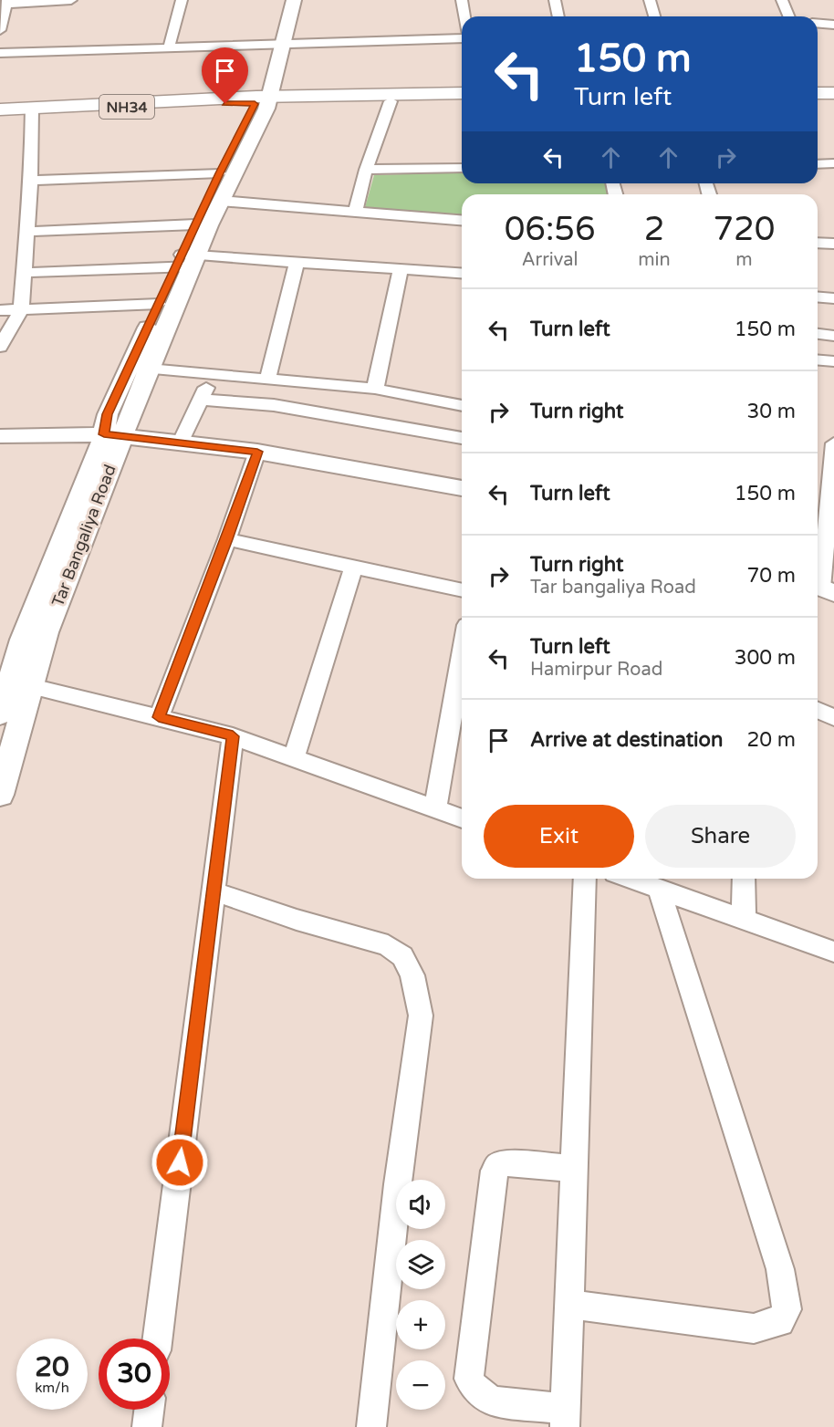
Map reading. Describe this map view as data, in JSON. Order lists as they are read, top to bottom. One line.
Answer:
{"streets":{"highway":["NH34"],"street":["Tar Bangaliya Road"]},"crossings":[["NH34","Tar Bangaliya Road"]],"page":{"turn":["150 m","Turn left"],"eta":["06:56","Arrival","2","min","720","m"],"list":[{"name":"Turn left","value":"150 m"},{"name":"Turn right","value":"30 m"},{"name":"Turn left","value":"150 m"},{"name":"Turn right","note":"Tar bangaliya Road","value":"70 m"},{"name":"Turn left","note":"Hamirpur Road","value":"300 m"},{"name":"Arrive at destination","value":"20 m"}],"buttons":["Exit","Share"],"map_buttons":["+","−"],"speed":"20 km/h","limit":"30"}}
